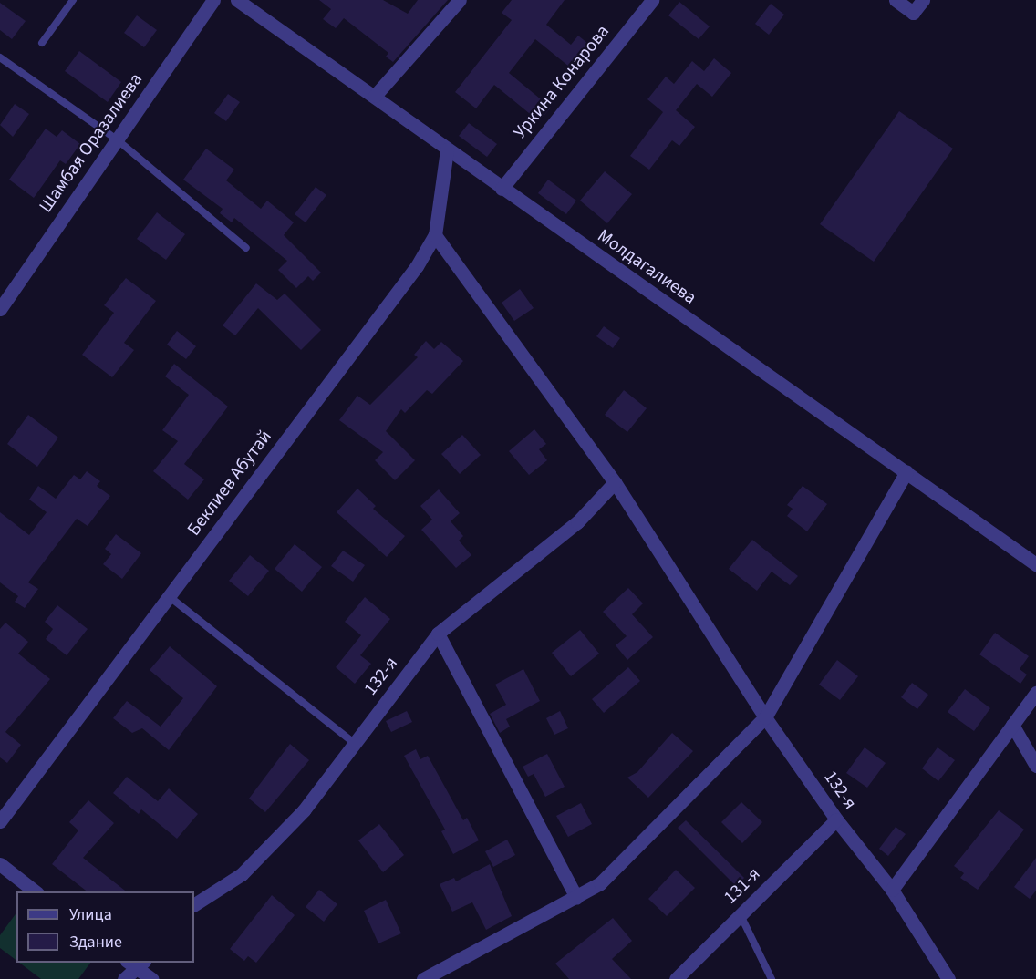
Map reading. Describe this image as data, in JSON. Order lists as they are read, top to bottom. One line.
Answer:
{"streets":{"street":["Уркина Конарова","Шамбая Оразалиева","Молдагалиева","Беклиев Абутай","132-я","131-я"]},"crossings":[["Уркина Конарова","Молдагалиева"],["Молдагалиева","Беклиев Абутай"],["Беклиев Абутай","132-я"],["132-я","131-я"]],"legend":["Улица","Здание"]}
